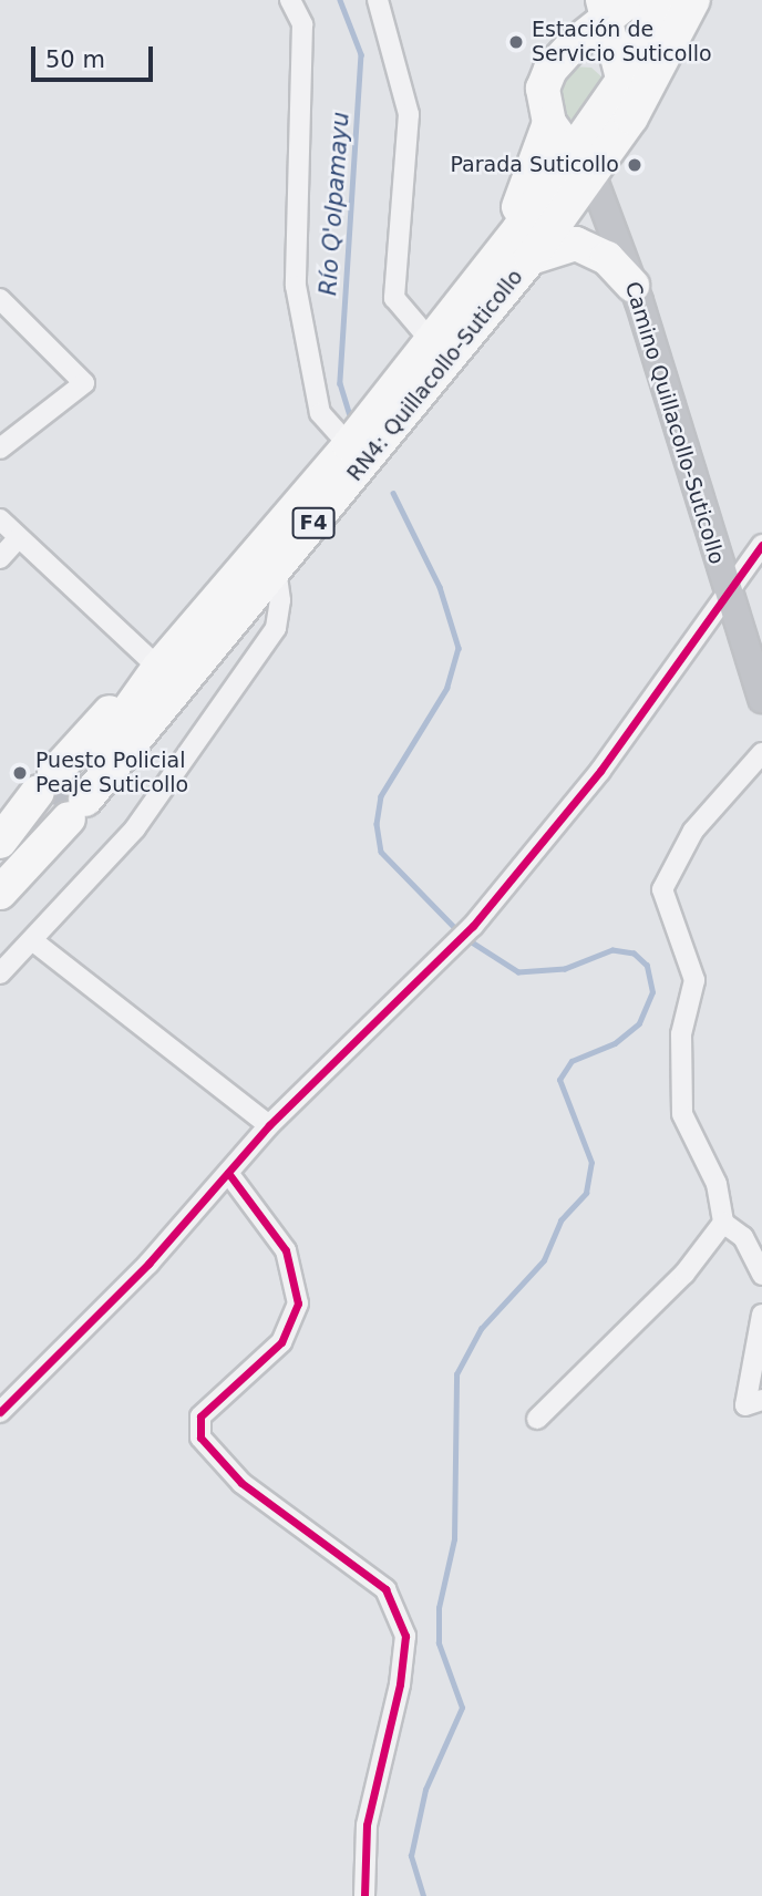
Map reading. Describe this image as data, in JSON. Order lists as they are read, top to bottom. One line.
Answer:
{"streets":{"highway":["RN4: Quillacollo-Suticollo","F4"],"main road":["Camino Quillacollo-Suticollo"]},"crossings":[["RN4: Quillacollo-Suticollo","Camino Quillacollo-Suticollo"],["RN4: Quillacollo-Suticollo","F4"]],"water":["Río Q'olpamayu"],"places":["Estación de Servicio Suticollo","Parada Suticollo","Puesto Policial Peaje Suticollo"],"scale_bar":"50 m"}
